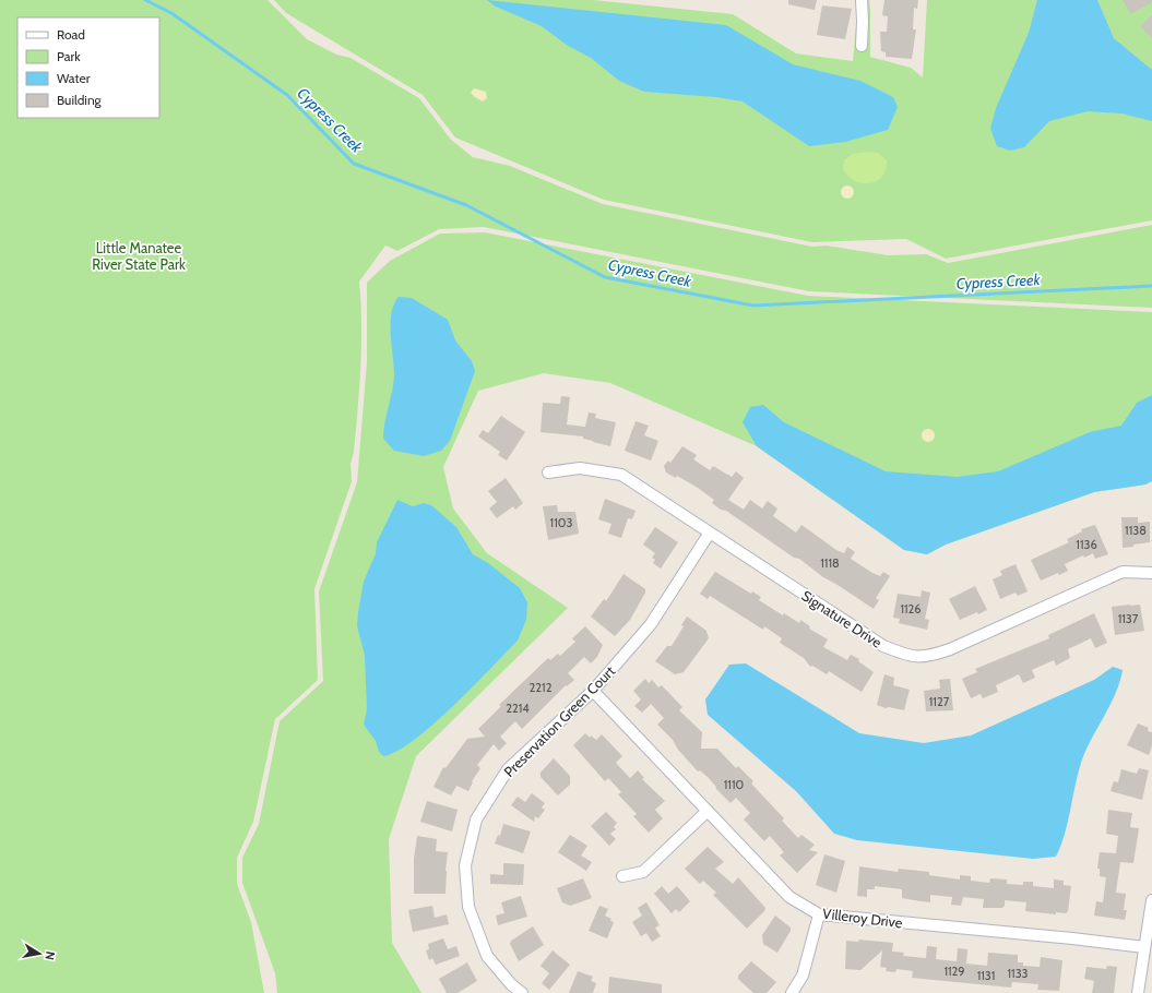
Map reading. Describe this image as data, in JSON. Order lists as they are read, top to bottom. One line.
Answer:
{"streets":{"street":["Signature Drive","Preservation Green Court","Villeroy Drive"]},"crossings":[["Signature Drive","Preservation Green Court"],["Preservation Green Court","Villeroy Drive"]],"water":["Cypress Creek"],"parks":["Little Manatee River State Park"],"house_numbers":["1103","1138","1136","1118","1126","1137","2212","1127","2214","1110","1129","1133","1131"],"legend":["Road","Park","Water","Building"],"north":"right"}
